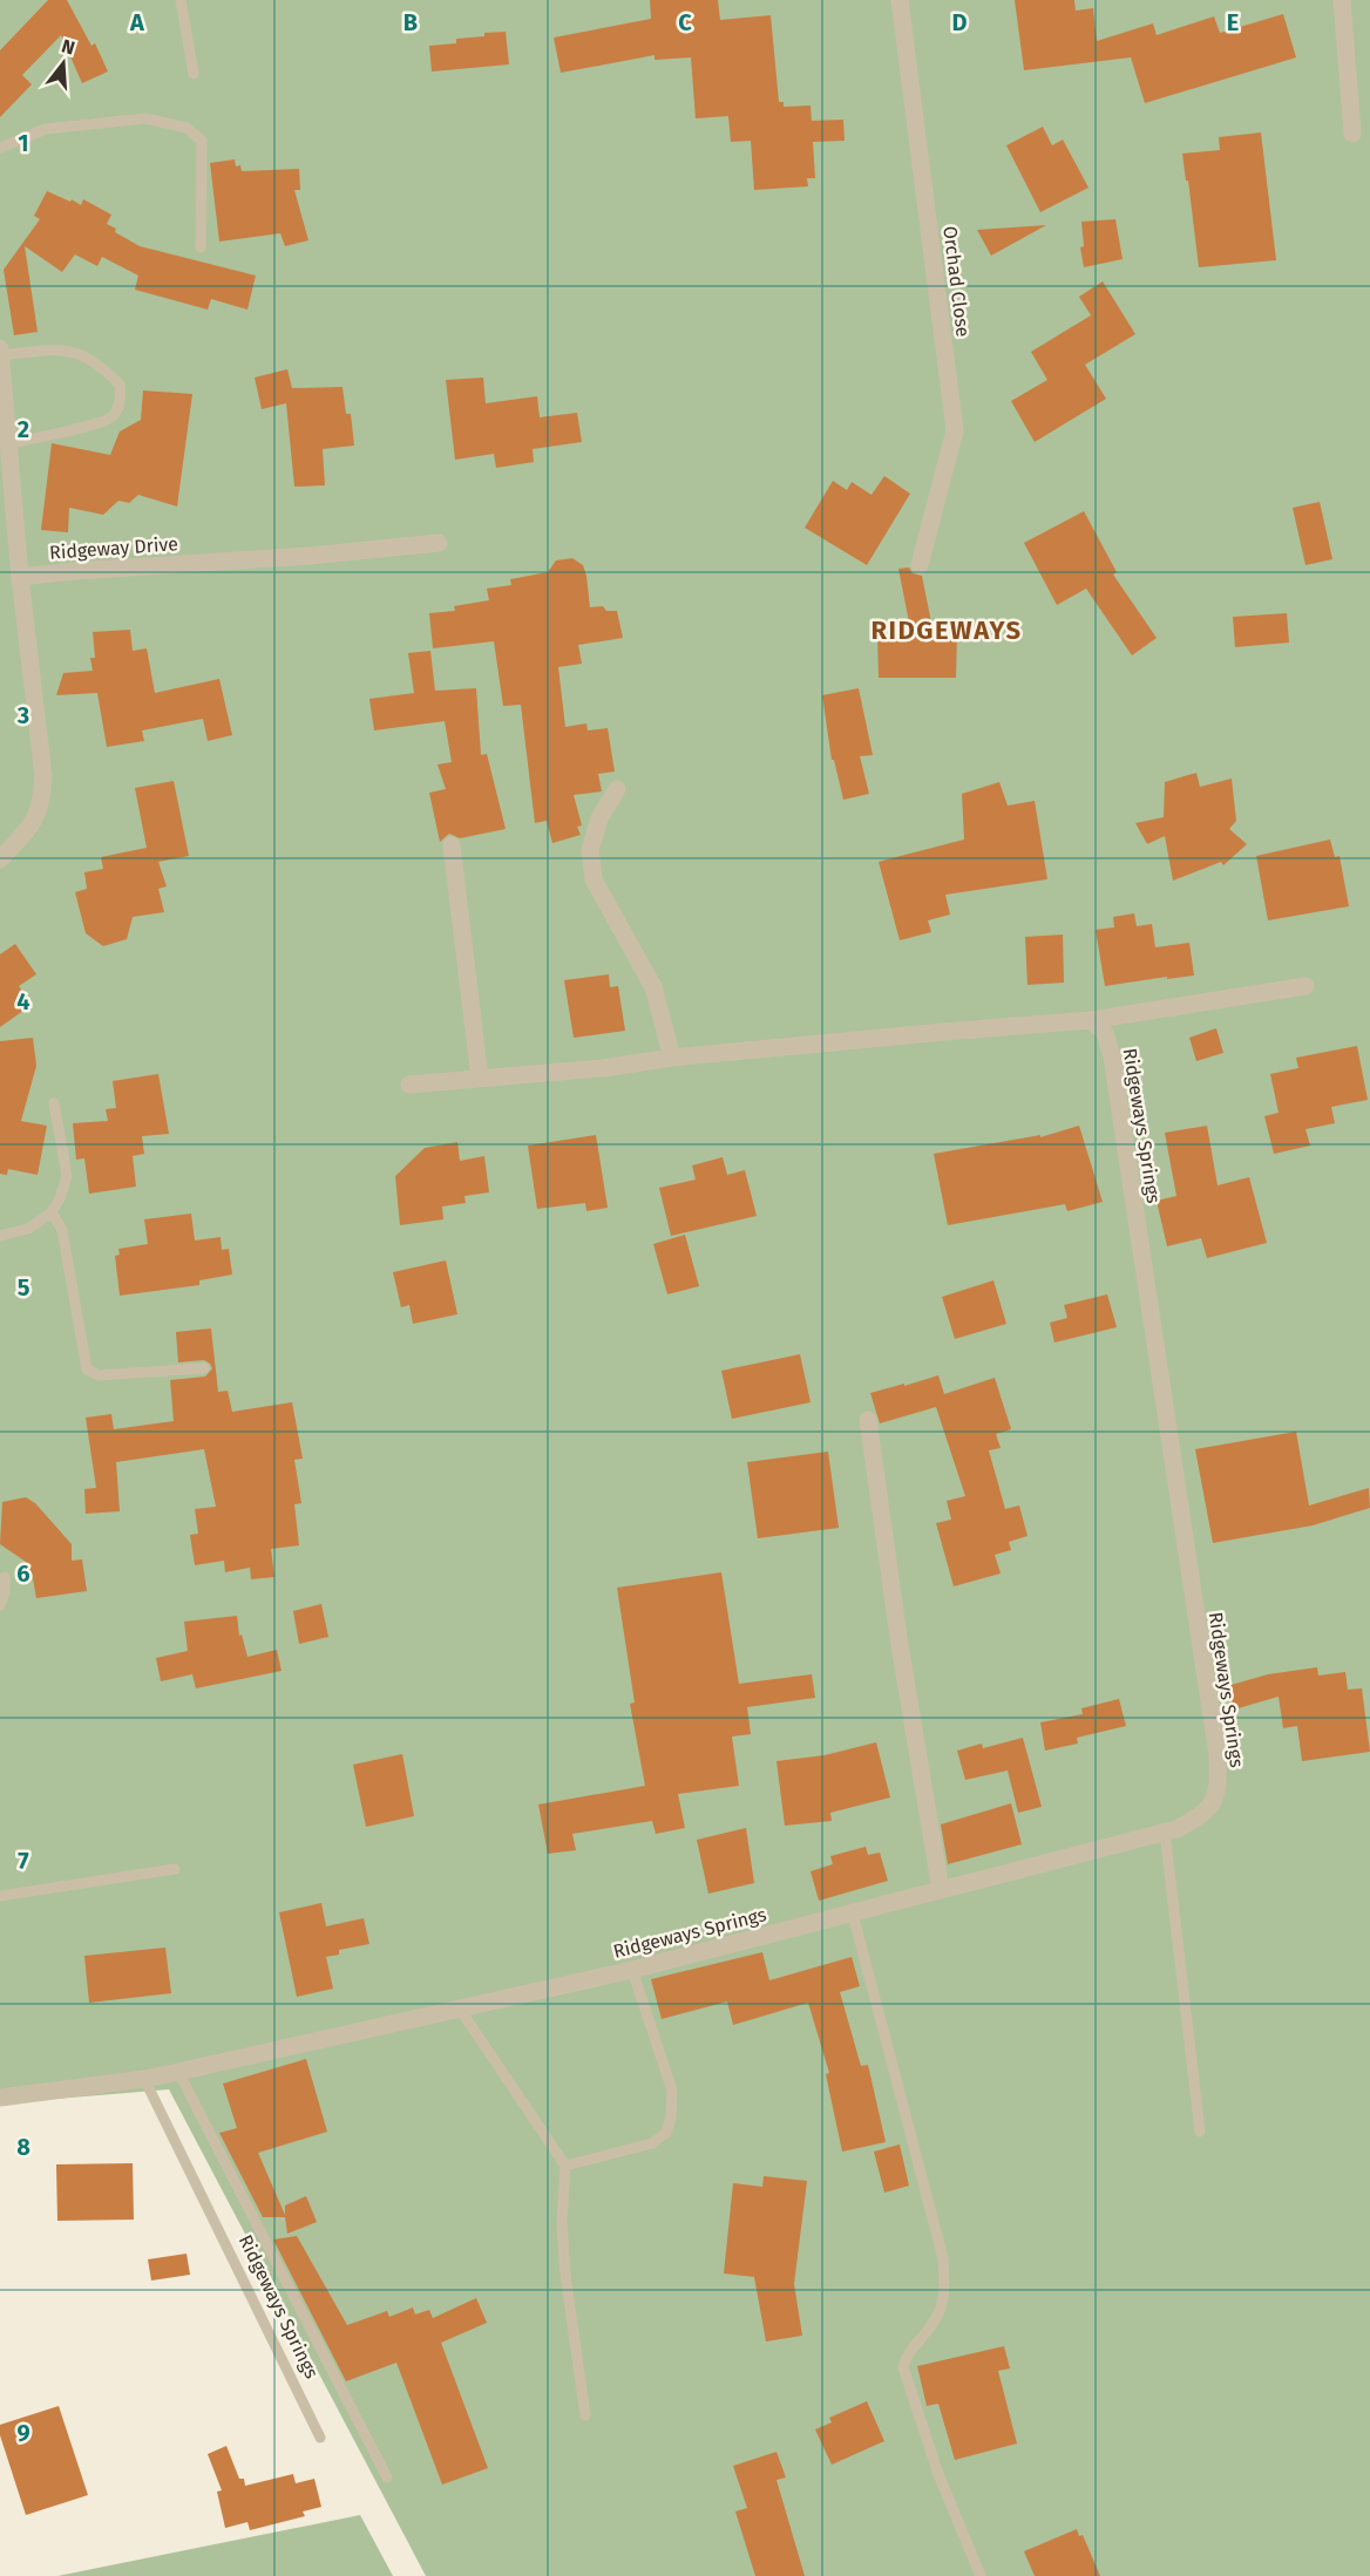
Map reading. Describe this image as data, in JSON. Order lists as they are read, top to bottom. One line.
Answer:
{"streets":{"street":["Orchad Close","Ridgeway Drive","Ridgeways Springs"]},"districts":["RIDGEWAYS"],"north":"top","grid":{"columns":["A","B","C","D","E"],"rows":["1","2","3","4","5","6","7","8","9"]}}
